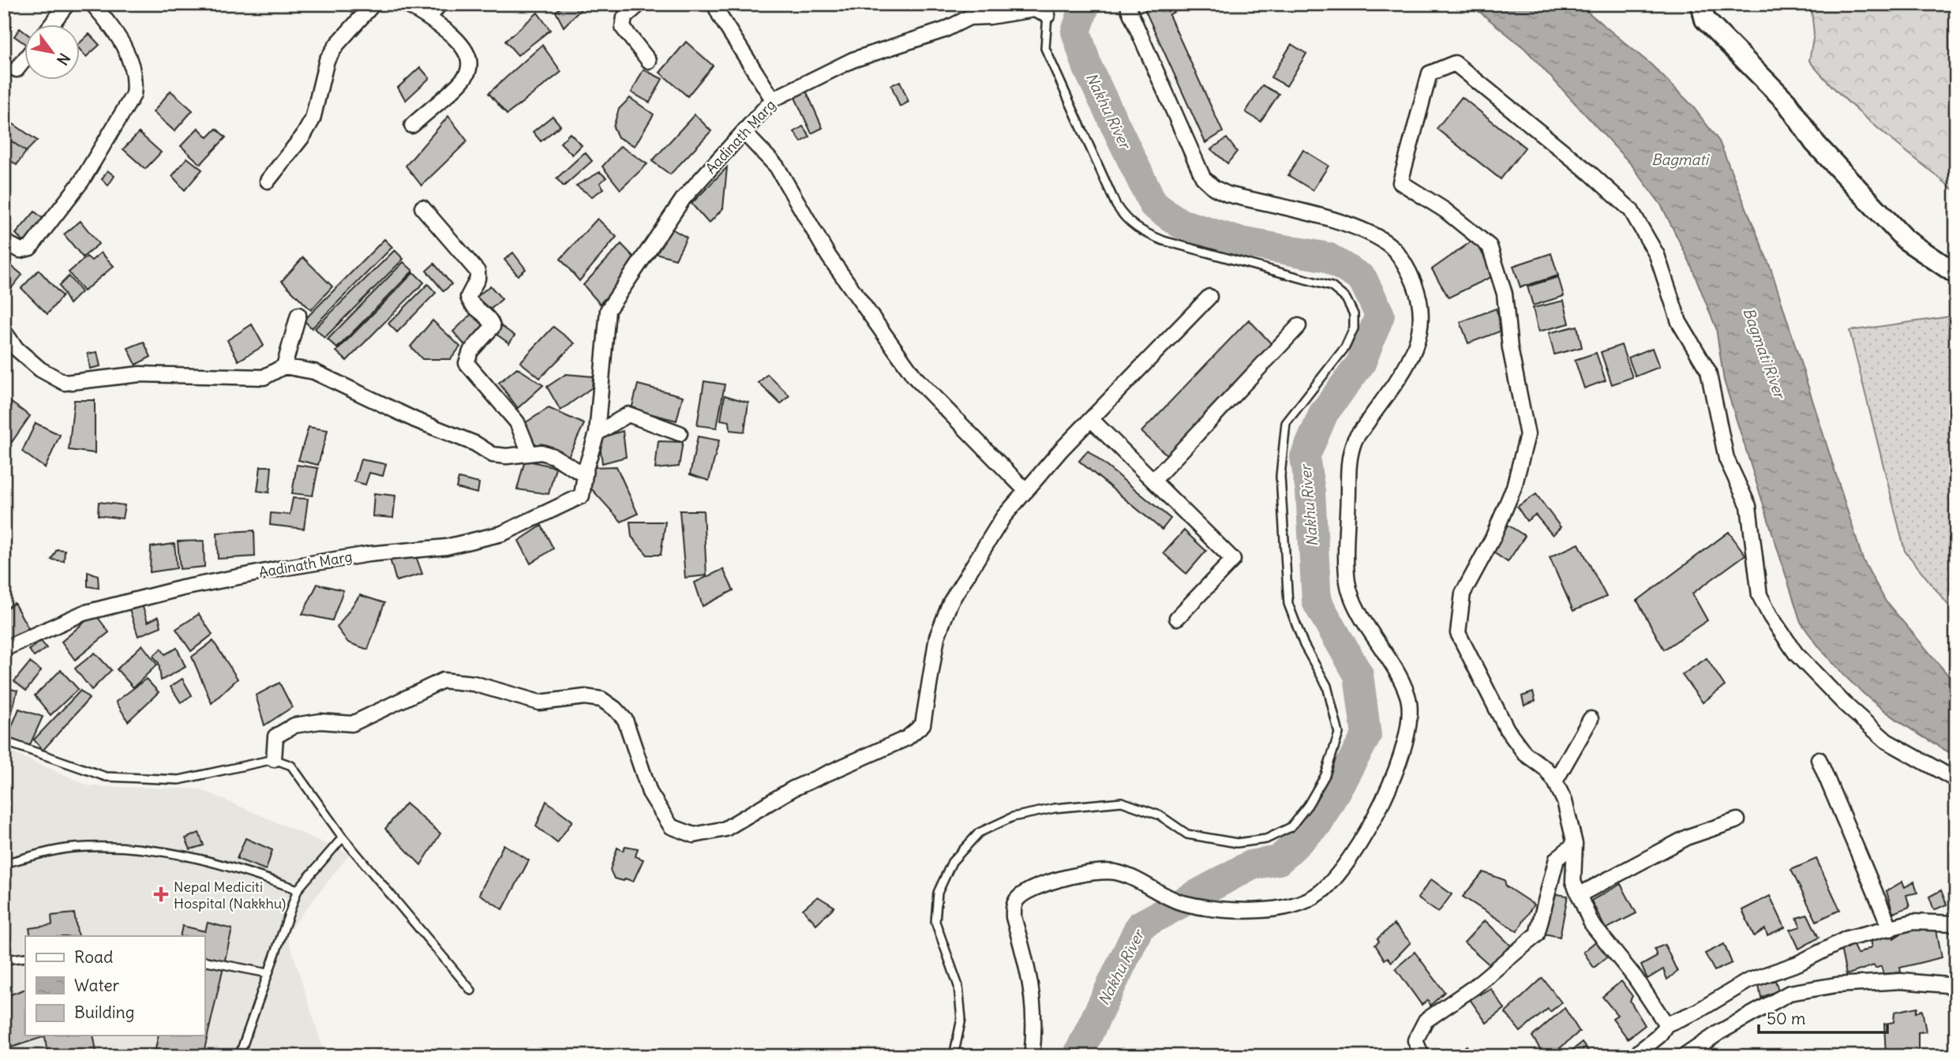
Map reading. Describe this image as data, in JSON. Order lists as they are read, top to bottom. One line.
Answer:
{"streets":{"street":["Aadinath Marg"]},"water":["Nakhu River","Bagmati","Bagmati River"],"places":{"health":["Nepal Mediciti Hospital (Nakkhu)"]},"legend":["Road","Water","Building"],"scale_bar":"50 m","north":"bottom right"}
